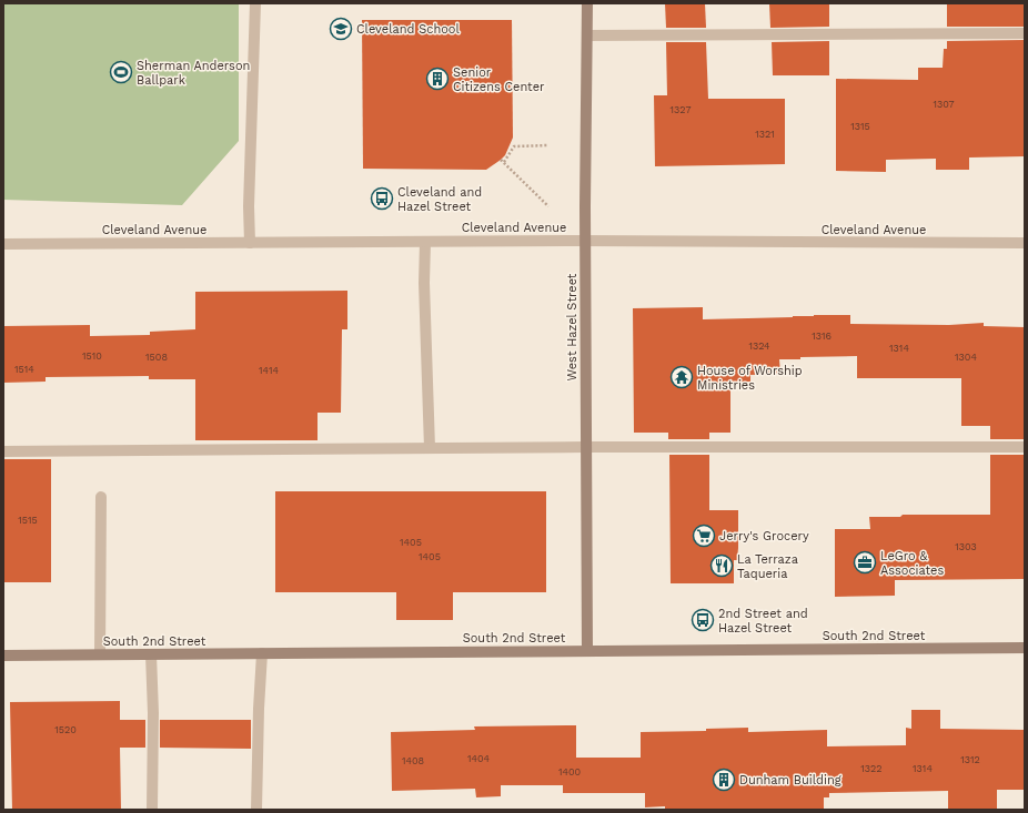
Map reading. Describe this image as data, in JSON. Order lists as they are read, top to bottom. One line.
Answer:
{"streets":{"street":["Cleveland Avenue","West Hazel Street","South 2nd Street"]},"crossings":[["Cleveland Avenue","West Hazel Street"],["West Hazel Street","South 2nd Street"]],"places":{"school or university":["Cleveland School"],"sports":["Sherman Anderson Ballpark"],"building":["Senior Citizens Center","Dunham Building"],"bus stop":["Cleveland and Hazel Street","2nd Street and Hazel Street"],"temple":["House of Worship Ministries"],"supermarket":["Jerry's Grocery"],"office":["LeGro & Associates"],"restaurant":["La Terraza Taqueria"]},"house_numbers":["1307","1327","1315","1321","1316","1324","1314","1510","1508","1304","1514","1414","1515","1405","1303","1405","1520","1404","1312","1408","1322","1314","1400"]}
